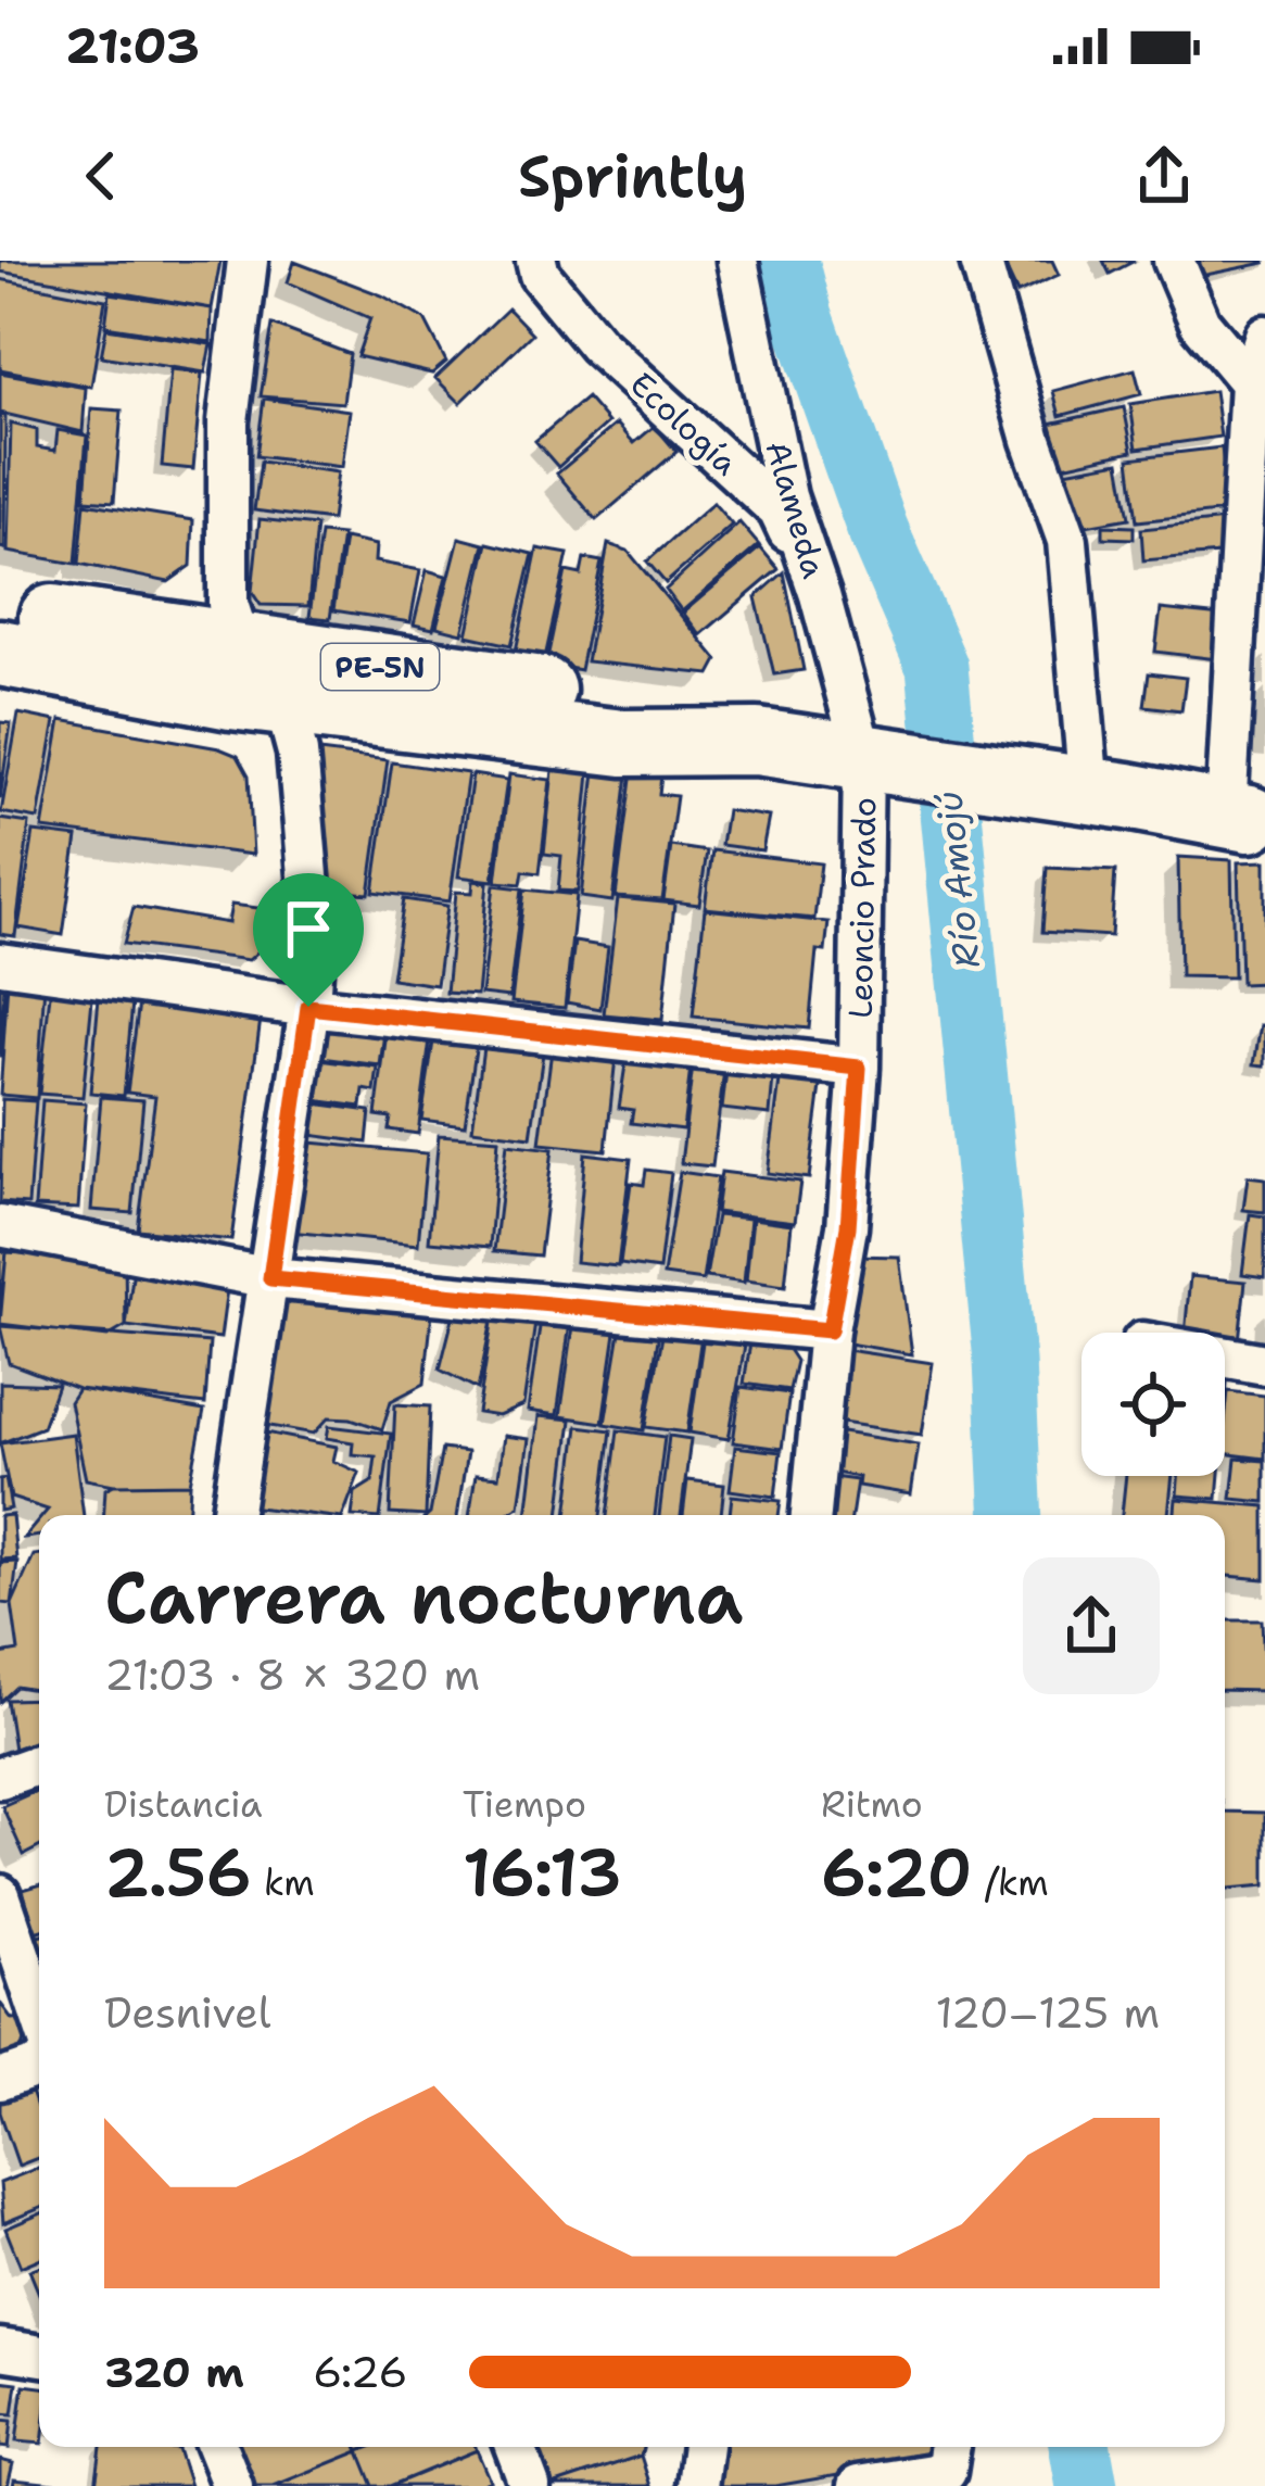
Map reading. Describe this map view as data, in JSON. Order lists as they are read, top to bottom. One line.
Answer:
{"streets":{"highway":["PE-5N"],"street":["Ecología","Alameda","Leoncio Prado"]},"crossings":[["Ecología","Alameda"],["Alameda","PE-5N"],["Alameda","Leoncio Prado"],["PE-5N","Leoncio Prado"]],"water":["Río Amojú"],"page":{"status":"21:03","header":"Sprintly","heading":["Carrera nocturna","21:03 · 8 × 320 m"],"stats":[["Distancia","2.56 km"],["Tiempo","16:13"],["Ritmo","6:20 /km"]],"chart":["Desnivel","120–125 m"],"list":[{"name":"320 m","note":"6:26"}]}}
